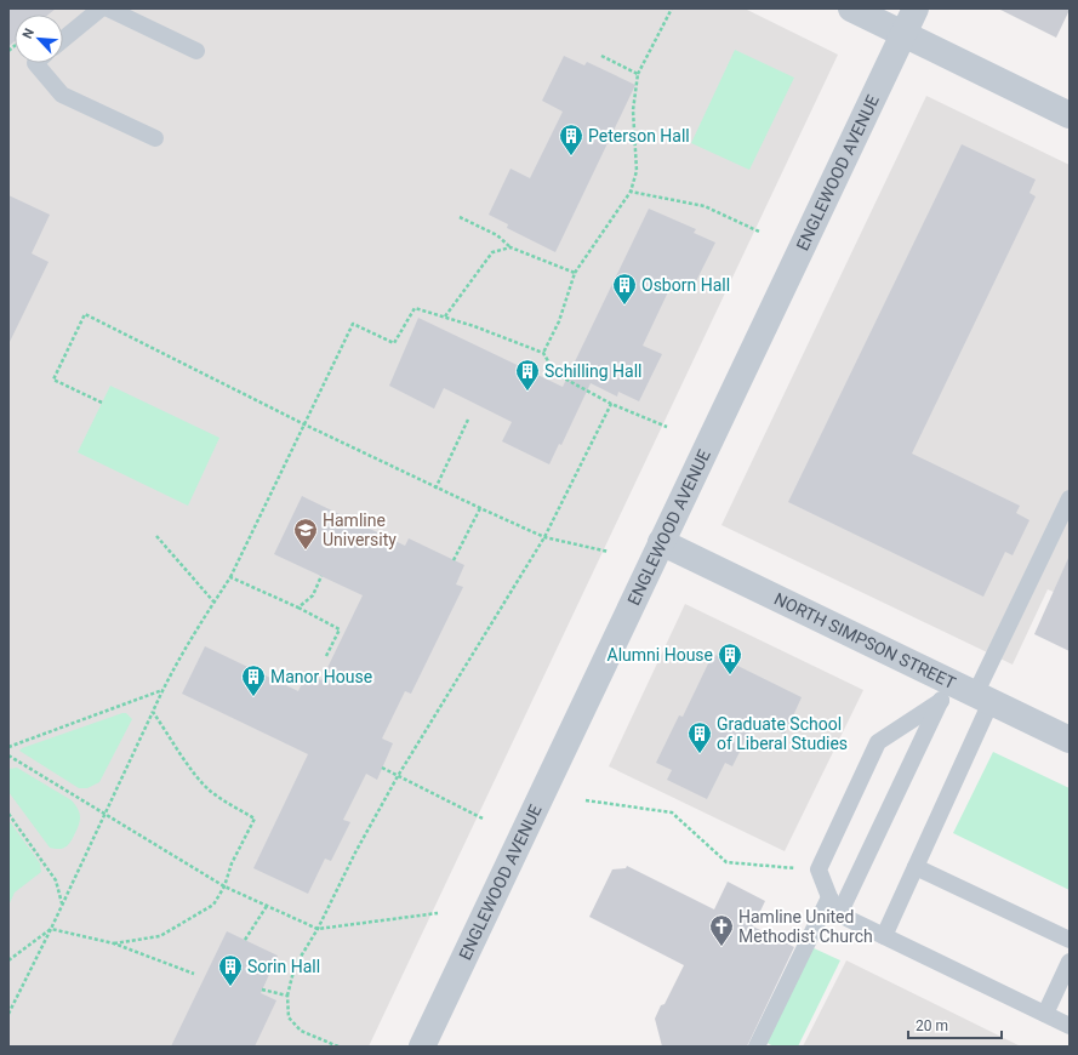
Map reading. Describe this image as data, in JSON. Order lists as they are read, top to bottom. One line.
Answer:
{"streets":{"street":["ENGLEWOOD AVENUE","NORTH SIMPSON STREET"]},"crossings":[["ENGLEWOOD AVENUE","NORTH SIMPSON STREET"]],"places":{"building":["Peterson Hall","Osborn Hall","Schilling Hall","Alumni House","Manor House","Graduate School of Liberal Studies","Sorin Hall"],"school or university":["Hamline University"],"church":["Hamline United Methodist Church"]},"scale_bar":"20 m","north":"top left"}
